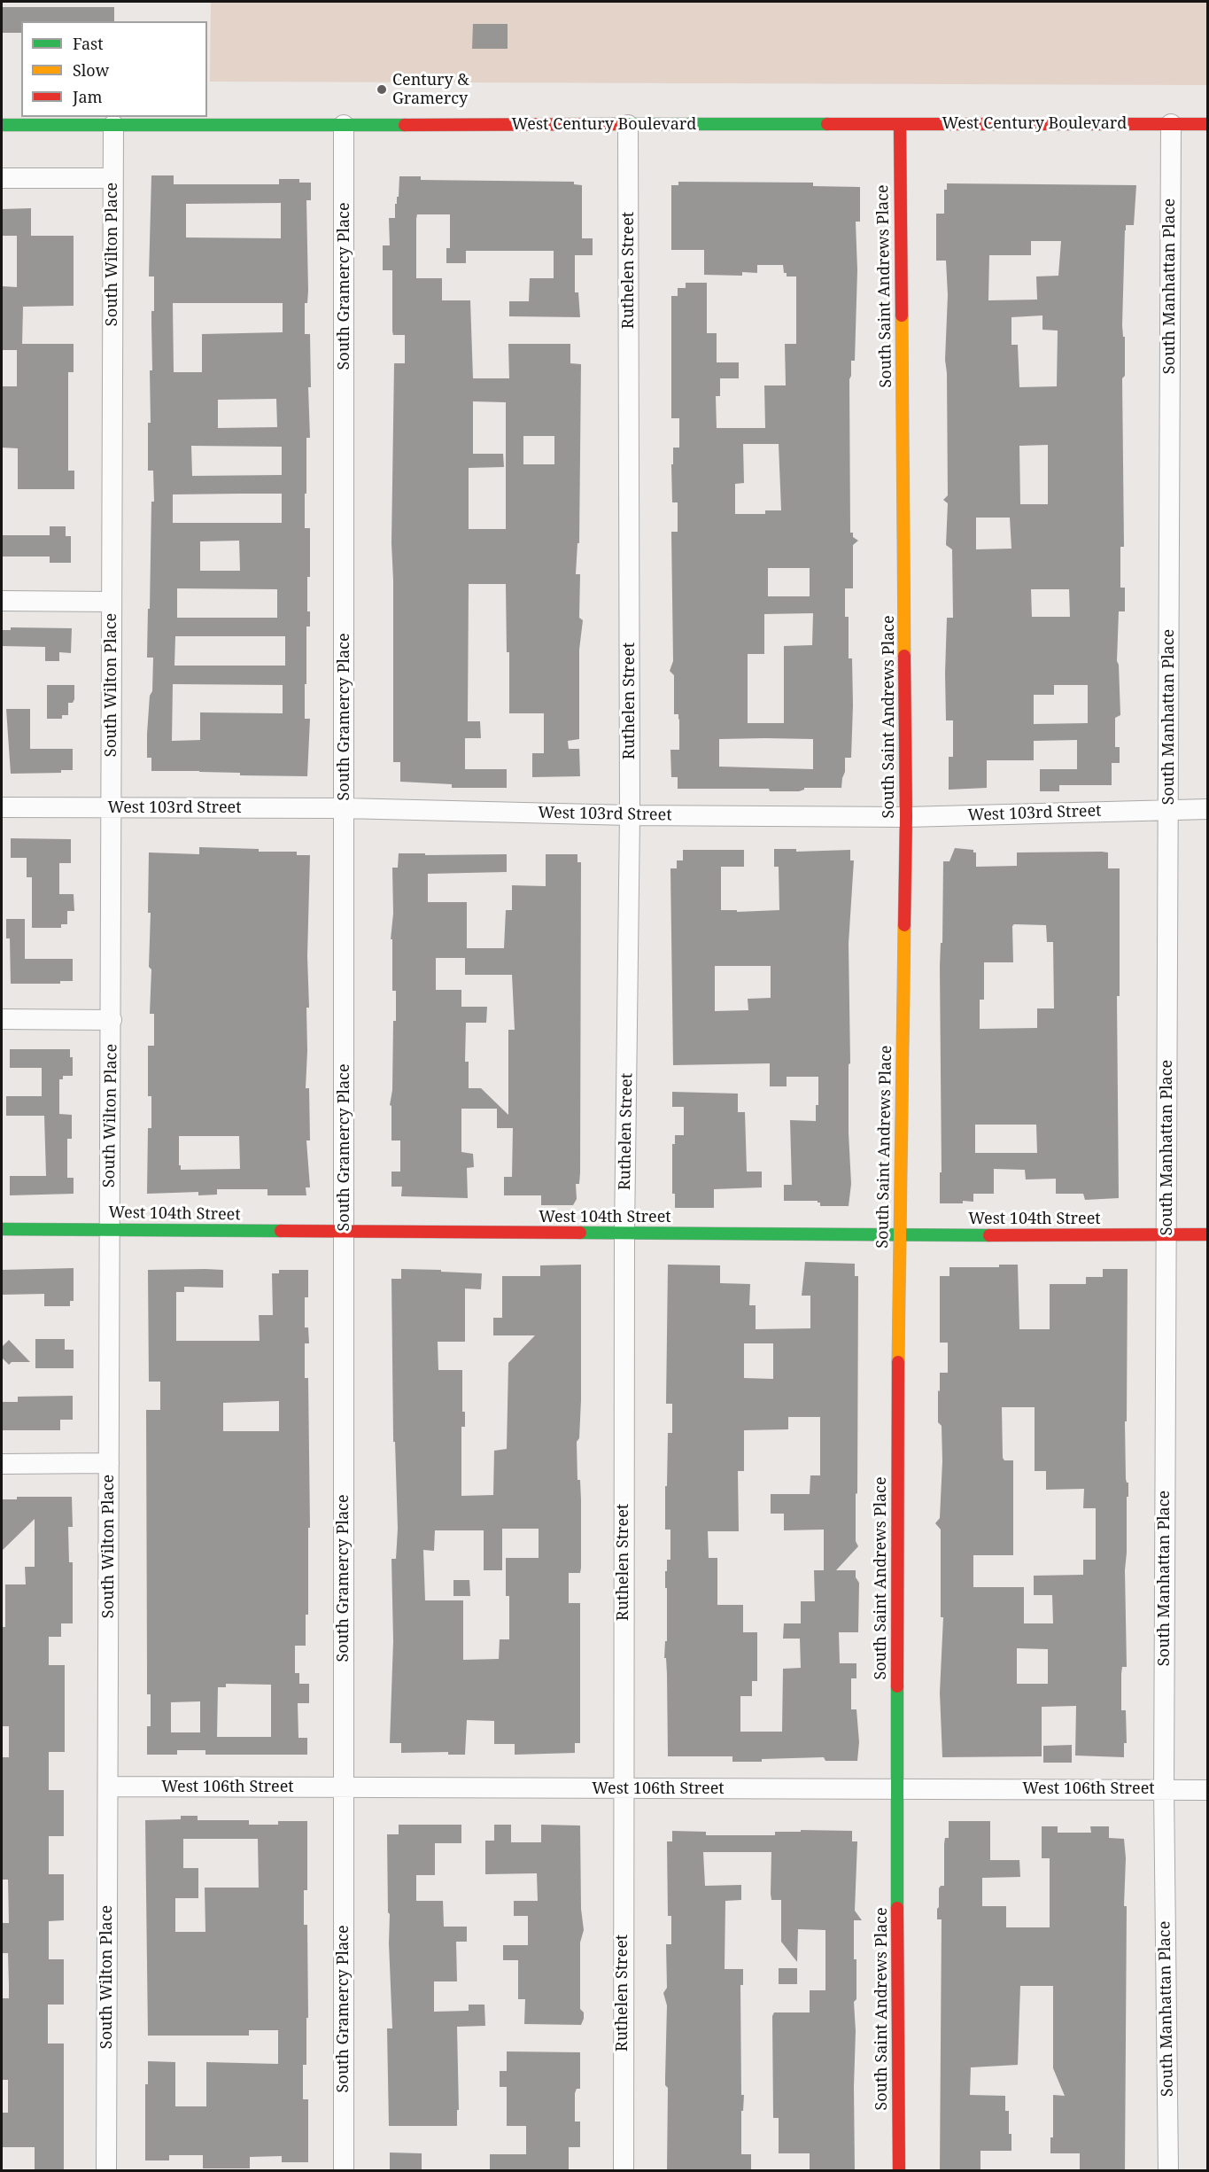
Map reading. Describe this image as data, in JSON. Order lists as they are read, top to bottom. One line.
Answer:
{"streets":{"street":["West Century Boulevard","South Wilton Place","Ruthelen Street","South Gramercy Place","South Saint Andrews Place","South Manhattan Place","West 103rd Street","West 104th Street","West 106th Street"]},"crossings":[["West Century Boulevard","South Wilton Place"],["West Century Boulevard","Ruthelen Street"],["West Century Boulevard","South Gramercy Place"],["West Century Boulevard","South Saint Andrews Place"],["West Century Boulevard","South Manhattan Place"],["South Wilton Place","West 103rd Street"],["South Wilton Place","West 104th Street"],["South Wilton Place","West 106th Street"],["Ruthelen Street","West 103rd Street"],["Ruthelen Street","West 104th Street"],["Ruthelen Street","West 106th Street"],["South Gramercy Place","West 103rd Street"],["South Gramercy Place","West 104th Street"],["South Gramercy Place","West 106th Street"],["South Saint Andrews Place","West 103rd Street"],["South Saint Andrews Place","West 104th Street"],["South Saint Andrews Place","West 106th Street"],["South Manhattan Place","West 103rd Street"],["South Manhattan Place","West 104th Street"],["South Manhattan Place","West 106th Street"]],"places":["Century & Gramercy"],"legend":["Fast","Slow","Jam"]}
